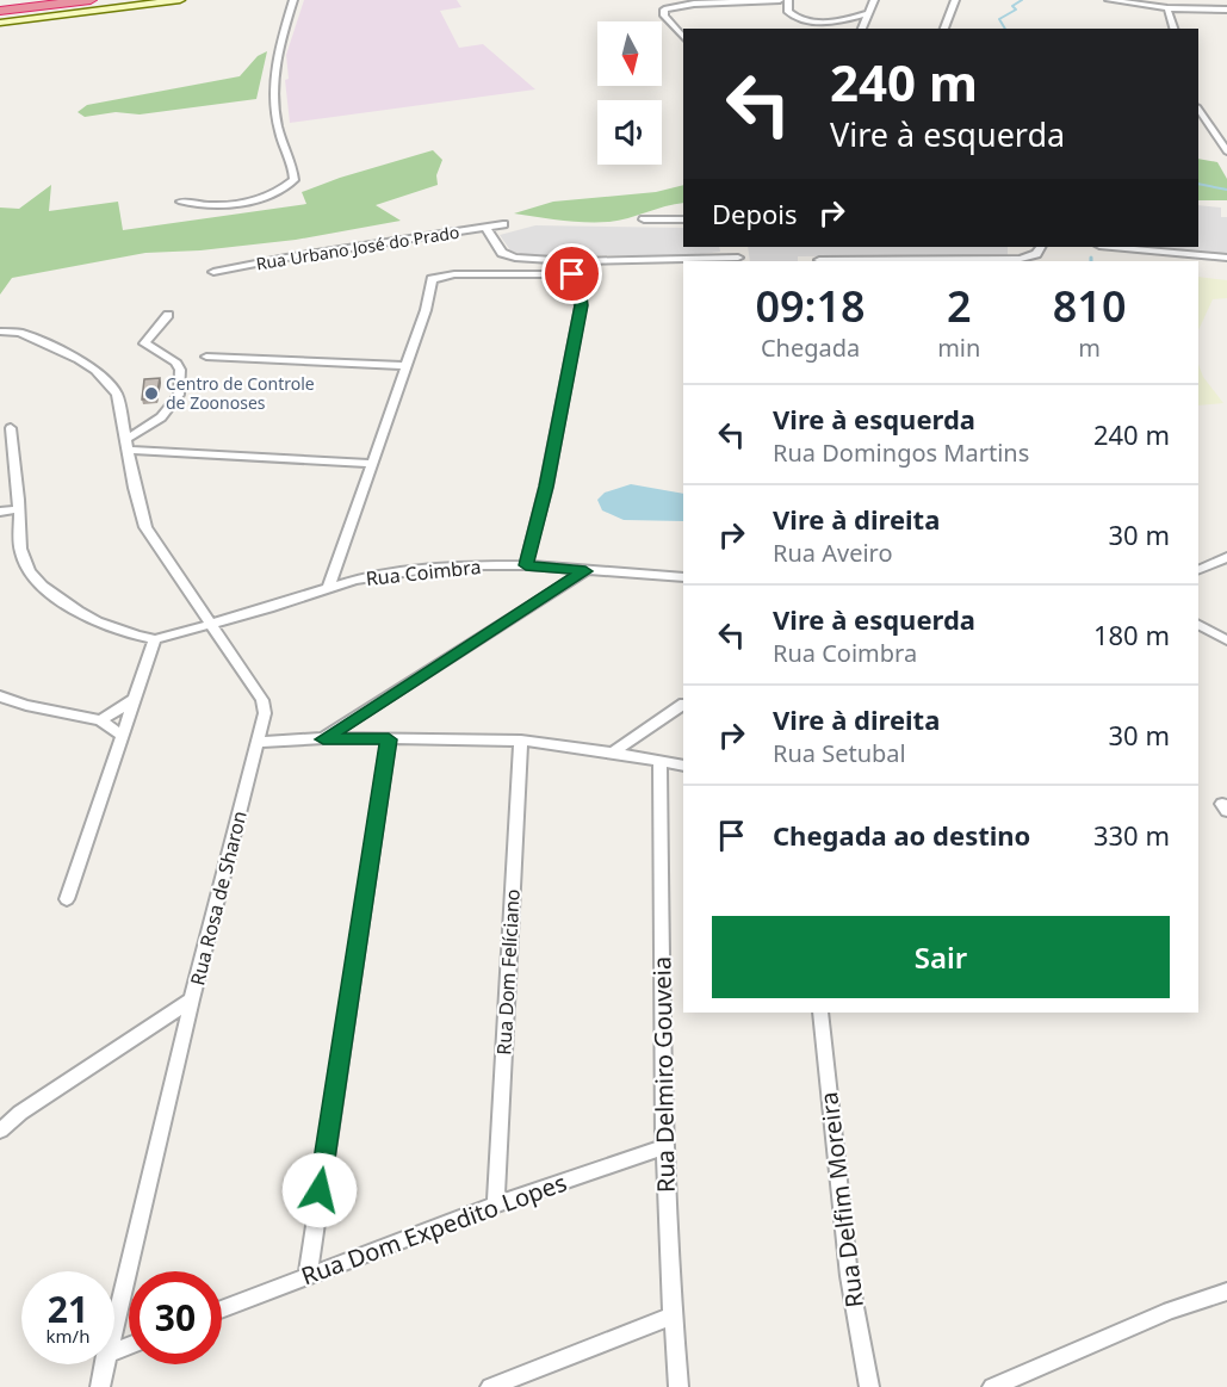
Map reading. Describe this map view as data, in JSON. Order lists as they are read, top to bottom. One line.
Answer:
{"streets":{"street":["Rua Urbano José do Prado","Rua Coimbra","Rua Rosa de Sharon","Rua Dom Felíciano","Rua Delmiro Gouveia","Rua Delfim Moreira","Rua Dom Expedito Lopes"]},"crossings":[["Rua Coimbra","Rua Rosa de Sharon"],["Rua Dom Felíciano","Rua Dom Expedito Lopes"],["Rua Delmiro Gouveia","Rua Dom Expedito Lopes"]],"places":["Centro de Controle de Zoonoses"],"north":"bottom","page":{"turn":["240 m","Vire à esquerda"],"then":"Depois","eta":["09:18","Chegada","2","min","810","m"],"list":[{"name":"Vire à esquerda","note":"Rua Domingos Martins","value":"240 m"},{"name":"Vire à direita","note":"Rua Aveiro","value":"30 m"},{"name":"Vire à esquerda","note":"Rua Coimbra","value":"180 m"},{"name":"Vire à direita","note":"Rua Setubal","value":"30 m"},{"name":"Chegada ao destino","value":"330 m"}],"buttons":"Sair","speed":"21 km/h","limit":"30"}}
